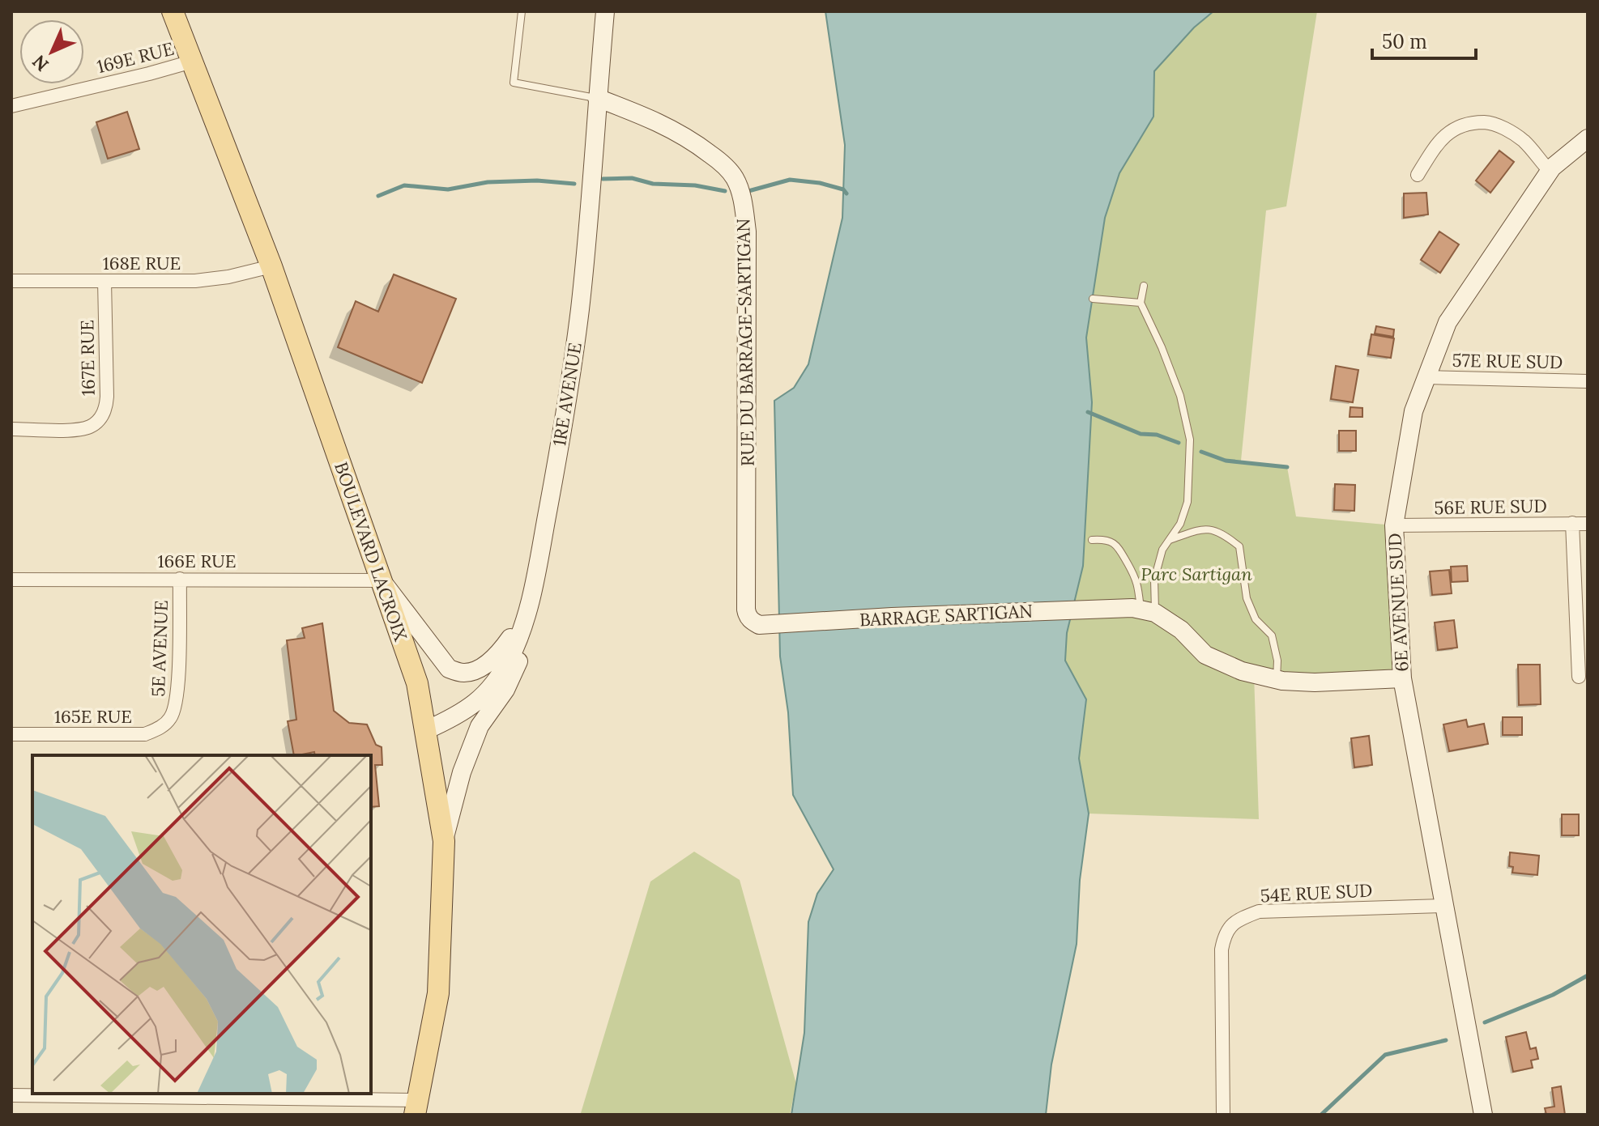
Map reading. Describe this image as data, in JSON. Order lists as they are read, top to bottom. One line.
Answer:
{"streets":{"main road":["RUE DU BARRAGE-SARTIGAN","1RE AVENUE","BOULEVARD LACROIX","6E AVENUE SUD","BARRAGE SARTIGAN"],"street":["169E RUE","168E RUE","167E RUE","57E RUE SUD","56E RUE SUD","166E RUE","5E AVENUE","165E RUE","54E RUE SUD"]},"crossings":[["169E RUE","BOULEVARD LACROIX"],["168E RUE","167E RUE"],["168E RUE","BOULEVARD LACROIX"],["RUE DU BARRAGE-SARTIGAN","1RE AVENUE"],["RUE DU BARRAGE-SARTIGAN","BARRAGE SARTIGAN"],["57E RUE SUD","6E AVENUE SUD"],["1RE AVENUE","BOULEVARD LACROIX"],["56E RUE SUD","6E AVENUE SUD"],["BOULEVARD LACROIX","166E RUE"],["166E RUE","5E AVENUE"],["6E AVENUE SUD","54E RUE SUD"],["5E AVENUE","165E RUE"]],"parks":["Parc Sartigan"],"scale_bar":"50 m","north":"bottom left"}
